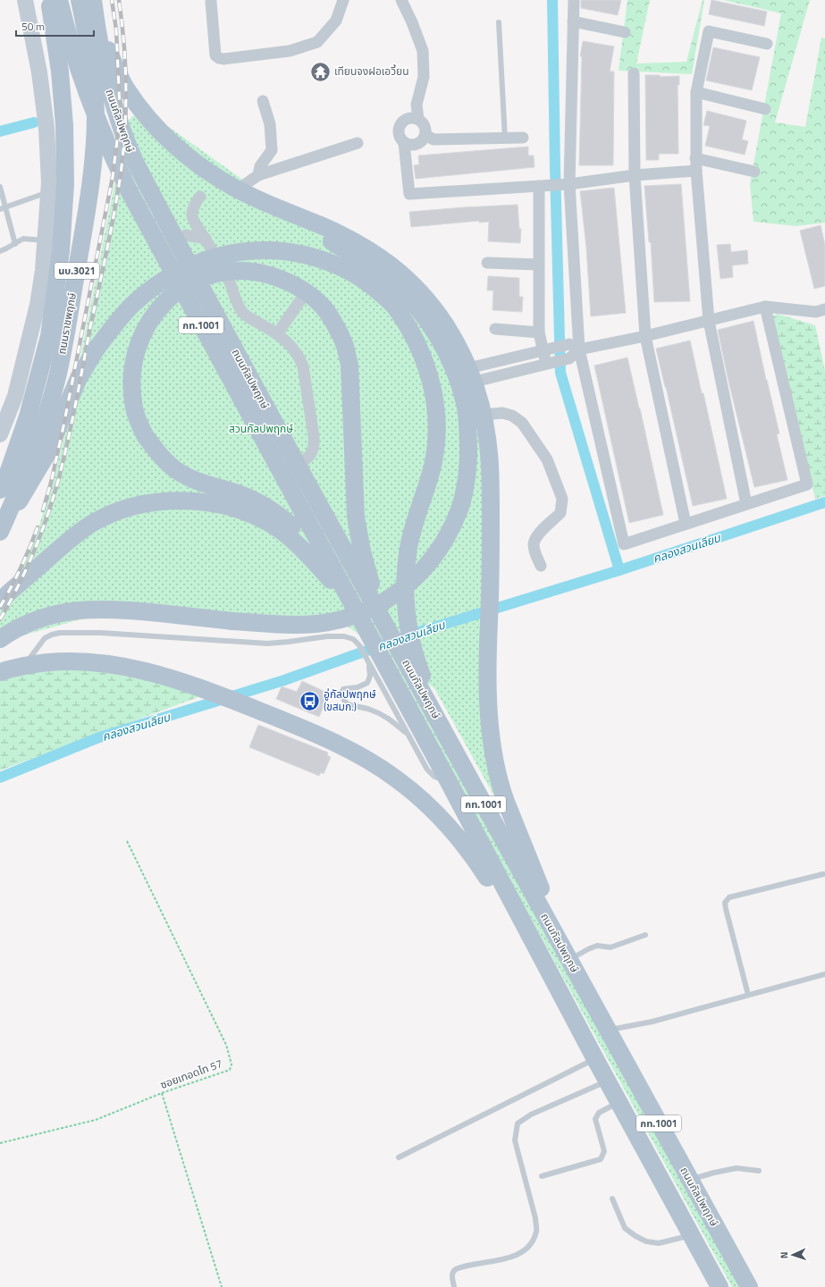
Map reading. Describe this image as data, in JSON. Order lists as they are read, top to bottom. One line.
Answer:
{"streets":{"main road":["ถนนกัลปพฤกษ์","นบ.3021","ถนนราชพฤกษ์","กท.1001"],"path":["ซอยเทอดไท 57"]},"water":["คลองสวนเลียบ"],"parks":["สวนกัลปพฤกษ์"],"places":{"temple":["เทียนจงฝอเอวี้ยน"],"bus stop":["อู่กัลปพฤกษ์ (ขสมก.)"]},"scale_bar":"50 m","north":"left"}
